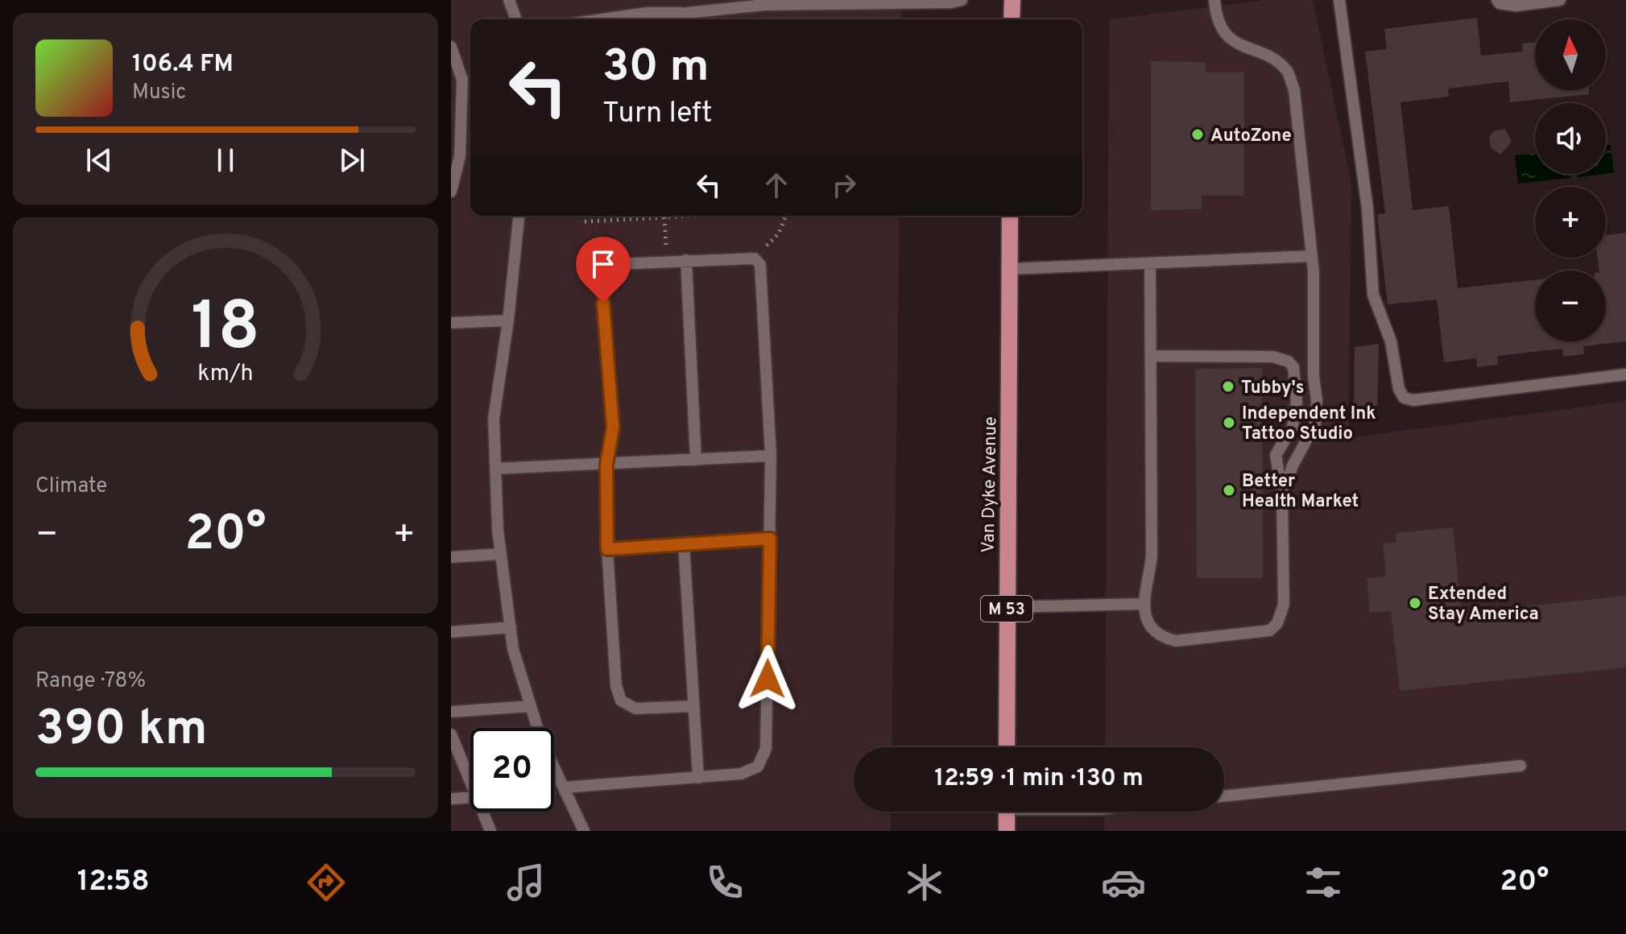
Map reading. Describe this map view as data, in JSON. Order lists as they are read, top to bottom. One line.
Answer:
{"streets":{"main road":["Van Dyke Avenue","M 53"]},"places":["AutoZone","Tubby's","Independent Ink Tattoo Studio","Better Health Market","Extended Stay America"],"north":"top","page":{"map_buttons":["+","−"],"turn":["30 m","Turn left"],"song":["106.4 FM","Music"],"tile":["Climate",["Range · 78%","390 km"]],"heat":["−","20°","+"],"limit":"20","trip":"12:59 · 1 min · 130 m","tabs":["12:58","20°"],"gauge":["18","km/h"]}}
